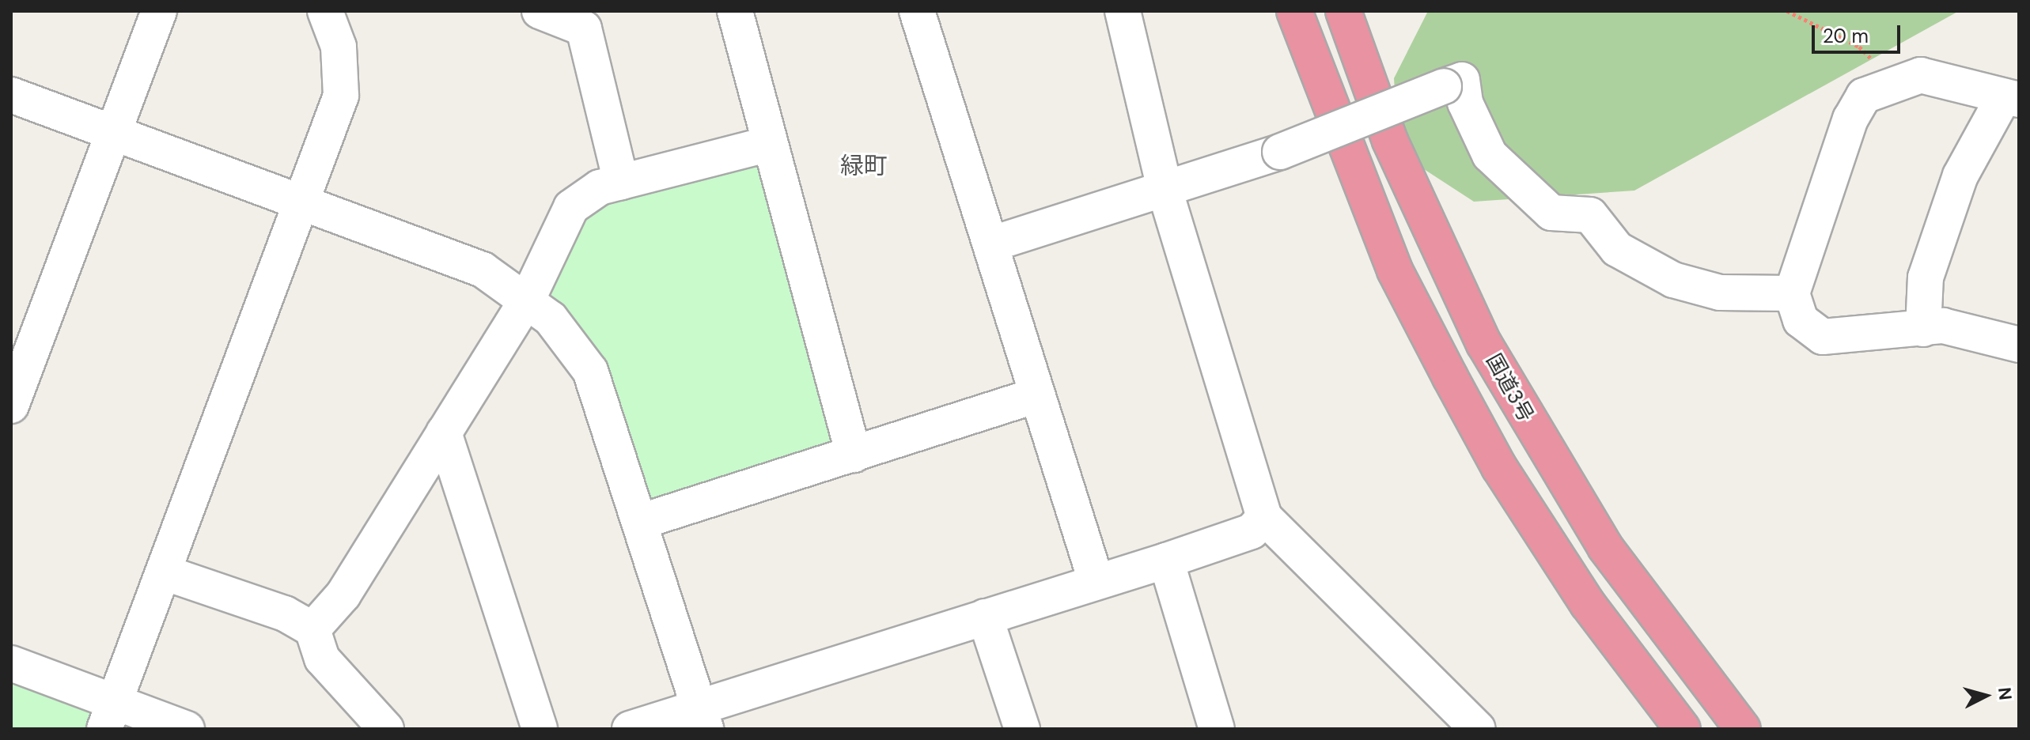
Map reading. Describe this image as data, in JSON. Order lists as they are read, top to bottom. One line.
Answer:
{"streets":{"highway":["国道3号"]},"districts":["緑町"],"scale_bar":"20 m","north":"right"}
